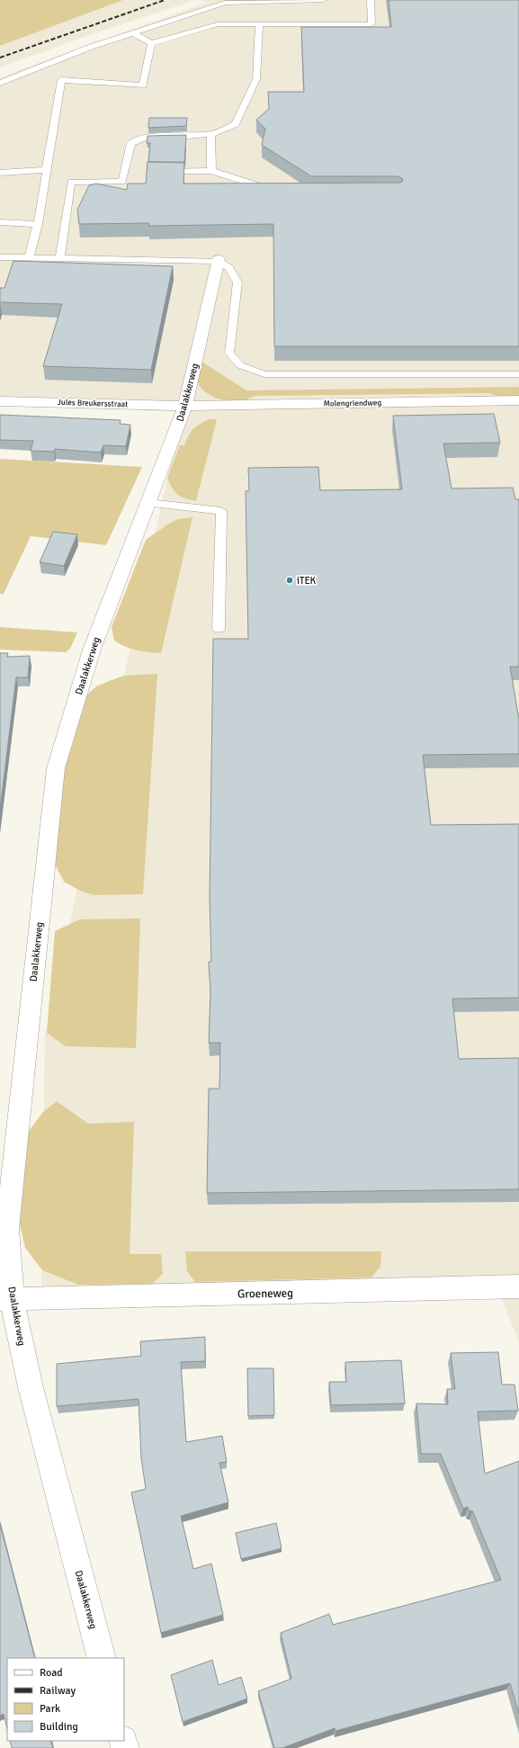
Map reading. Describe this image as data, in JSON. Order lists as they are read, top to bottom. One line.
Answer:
{"streets":{"street":["Daalakkerweg","Jules Breukersstraat","Molengriendweg","Groeneweg"]},"crossings":[["Daalakkerweg","Jules Breukersstraat"],["Daalakkerweg","Molengriendweg"],["Daalakkerweg","Groeneweg"],["Jules Breukersstraat","Molengriendweg"]],"places":["iTEK"],"legend":["Road","Railway","Park","Building"]}
